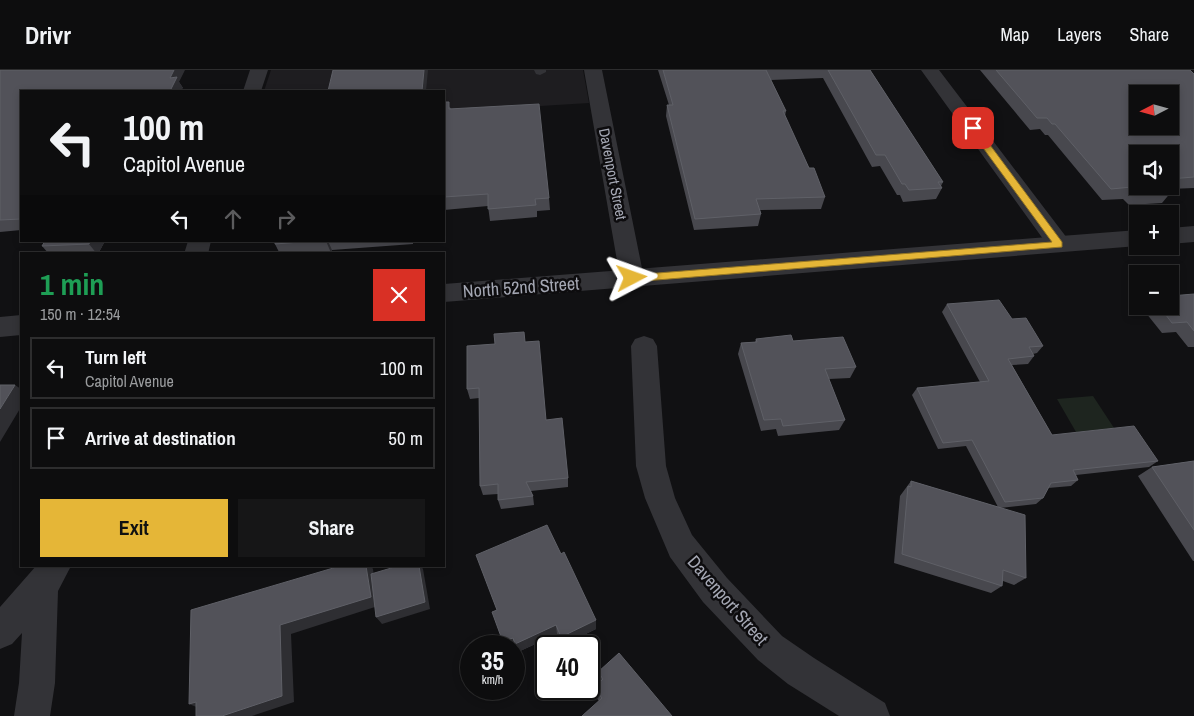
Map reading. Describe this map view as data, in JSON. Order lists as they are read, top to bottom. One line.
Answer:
{"streets":{"street":["Davenport Street","North 52nd Street"]},"crossings":[["Davenport Street","North 52nd Street"]],"north":"left","page":{"header":"Drivr","nav":["Map","Layers","Share"],"map_buttons":["+","−"],"turn":["100 m","Capitol Avenue"],"heading":["1 min","150 m · 12:54"],"list":[{"name":"Turn left","note":"Capitol Avenue","value":"100 m"},{"name":"Arrive at destination","value":"50 m"}],"buttons":["Exit","Share"],"speed":"35 km/h","limit":"40"}}
